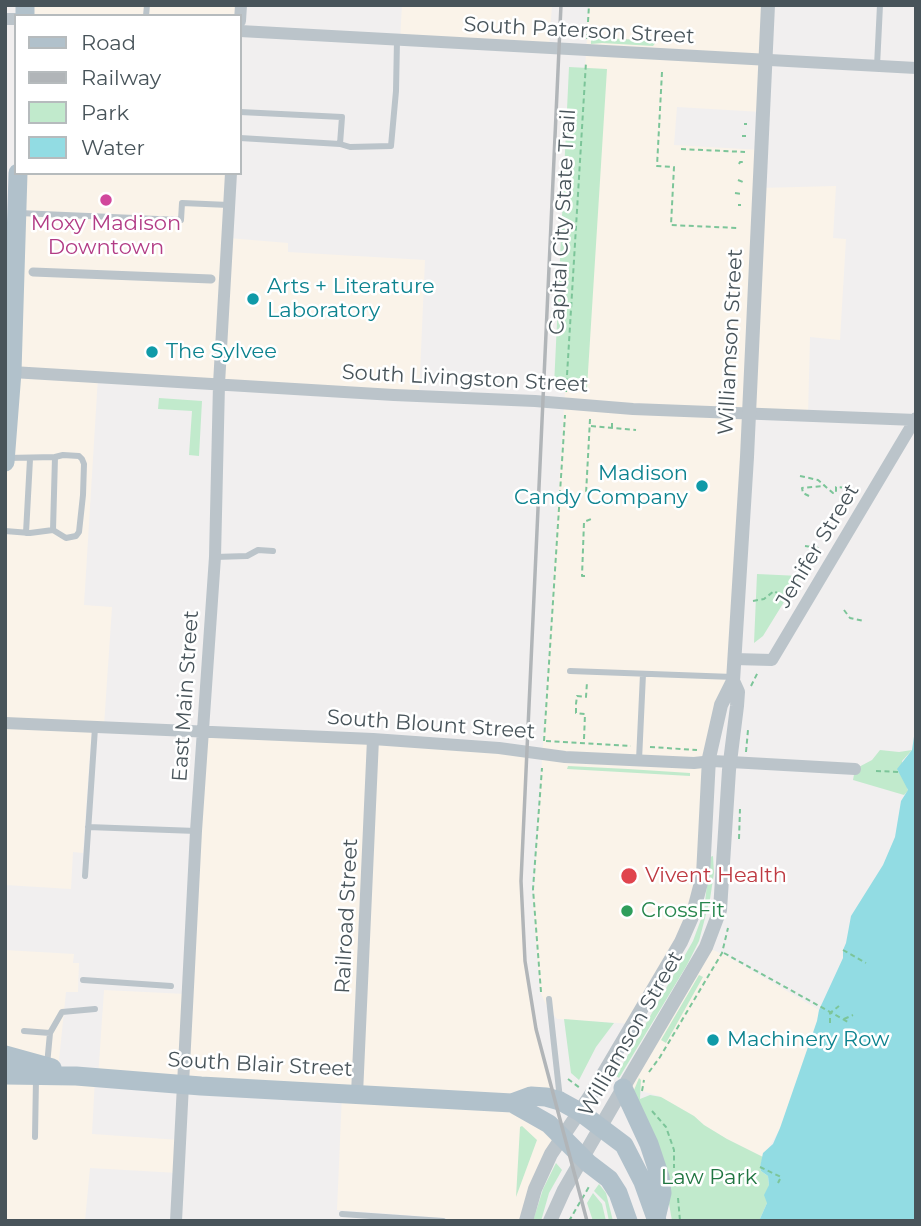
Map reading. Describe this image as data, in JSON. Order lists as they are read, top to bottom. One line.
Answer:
{"streets":{"main road":["South Blair Street"],"street":["South Paterson Street","Williamson Street","South Livingston Street","Jenifer Street","East Main Street","South Blount Street","Railroad Street"],"path":["Capital City State Trail"]},"crossings":[["South Paterson Street","Williamson Street"],["Williamson Street","South Livingston Street"],["Williamson Street","Jenifer Street"],["Williamson Street","South Blount Street"],["Williamson Street","South Blair Street"],["South Livingston Street","Jenifer Street"],["South Livingston Street","East Main Street"],["East Main Street","South Blount Street"],["East Main Street","South Blair Street"],["South Blount Street","Railroad Street"],["Railroad Street","South Blair Street"]],"parks":["Law Park"],"places":["Moxy Madison Downtown","Arts + Literature Laboratory","The Sylvee","Madison Candy Company","Vivent Health","CrossFit","Machinery Row"],"legend":["Road","Railway","Park","Water"]}
